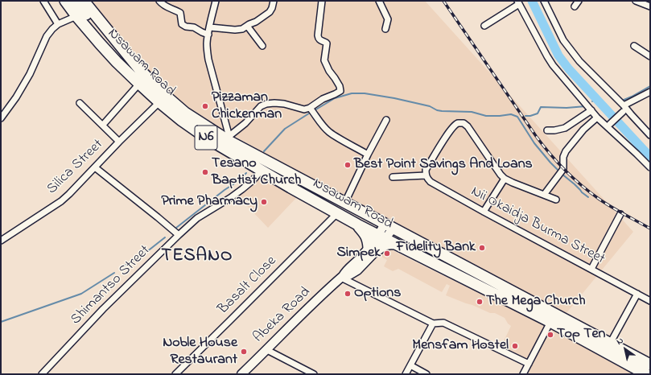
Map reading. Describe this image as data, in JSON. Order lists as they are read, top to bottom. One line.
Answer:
{"streets":{"highway":["Nsawam Road","N6"],"street":["Silica Street","Nii Okaidja Burma Street","Shimantso Street","Basalt Close","Abeka Road"]},"crossings":[["Nsawam Road","Silica Street"],["Nsawam Road","Shimantso Street"],["Nsawam Road","Basalt Close"],["Nsawam Road","Abeka Road"]],"districts":["TESANO"],"places":["Pizzaman Chickenman","Best Point Savings And Loans","Tesano Baptist Church","Prime Pharmacy","Fidelity Bank","Simpek","Options","The Mega Church","Top Ten","Mensfam Hostel","Noble House Restaurant"],"north":"top left"}
